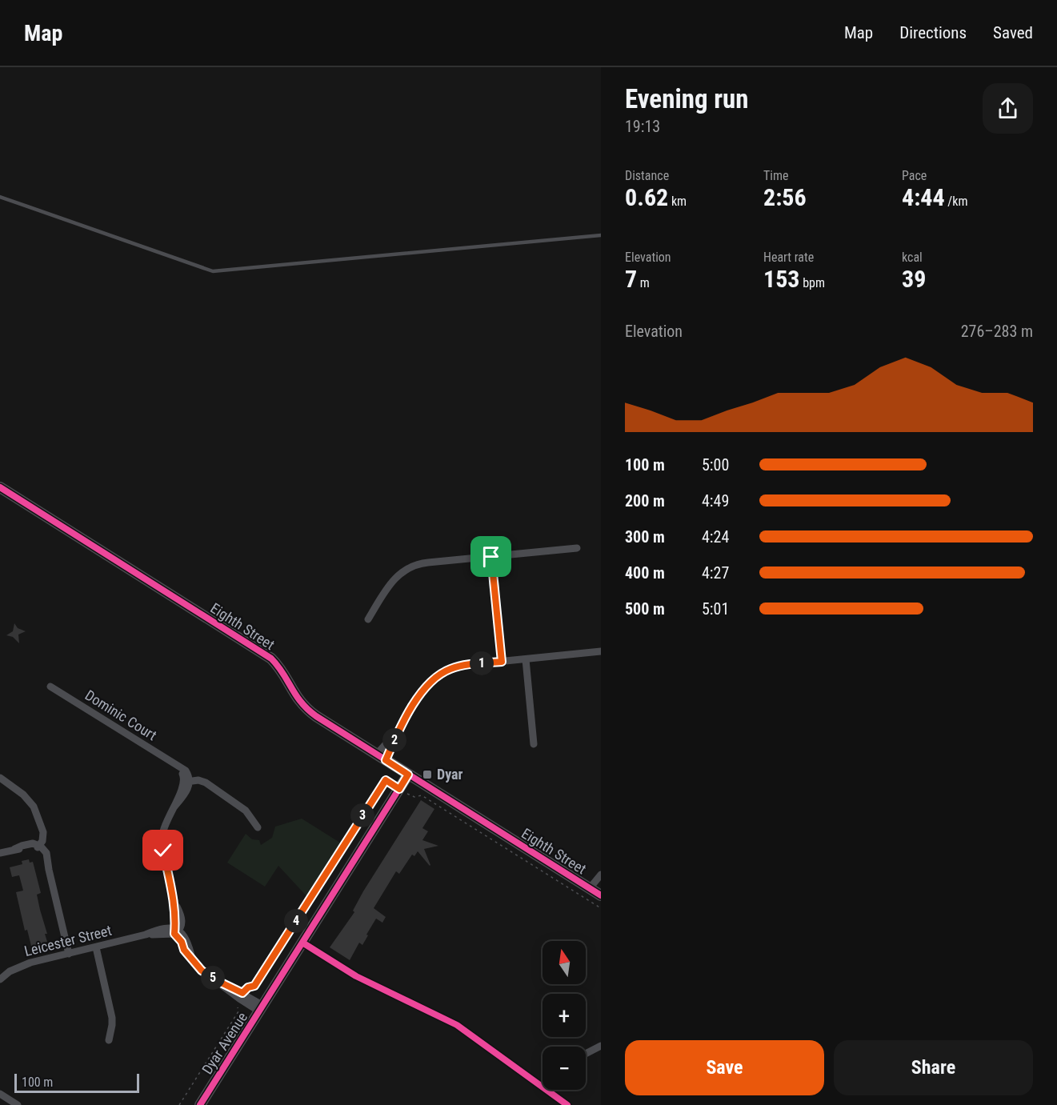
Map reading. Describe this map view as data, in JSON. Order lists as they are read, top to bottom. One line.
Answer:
{"streets":{"street":["Eighth Street","Dominic Court","Leicester Street","Dyar Avenue"]},"crossings":[["Eighth Street","Dyar Avenue"]],"places":{"transit":["Dyar"]},"scale_bar":"100 m","north":"top","page":{"header":"Map","nav":["Map","Directions","Saved"],"heading":["Evening run","19:13"],"stats":[["Distance","0.62 km"],["Time","2:56"],["Pace","4:44 /km"],["Elevation","7 m"],["Heart rate","153 bpm"],["kcal","39"]],"chart":["Elevation","276–283 m"],"list":[{"name":"100 m","note":"5:00"},{"name":"200 m","note":"4:49"},{"name":"300 m","note":"4:24"},{"name":"400 m","note":"4:27"},{"name":"500 m","note":"5:01"}],"pins":["1","2","3","4","5"],"map_buttons":["+","−"],"buttons":["Save","Share"],"scale":"100 m"}}
